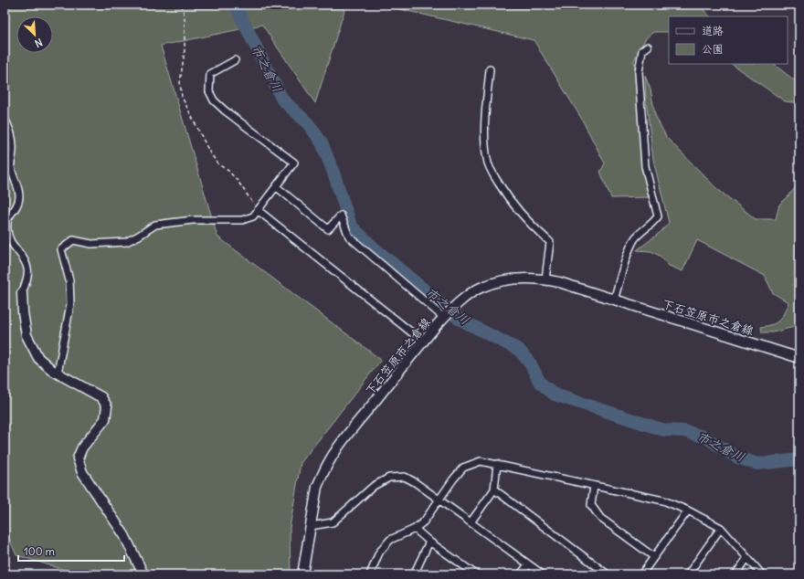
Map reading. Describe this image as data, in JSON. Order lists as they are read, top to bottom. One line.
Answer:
{"streets":{"main road":["下石笠原市之倉線"]},"water":["市之倉川"],"legend":["道路","公園"],"scale_bar":"100 m","north":"bottom right"}
